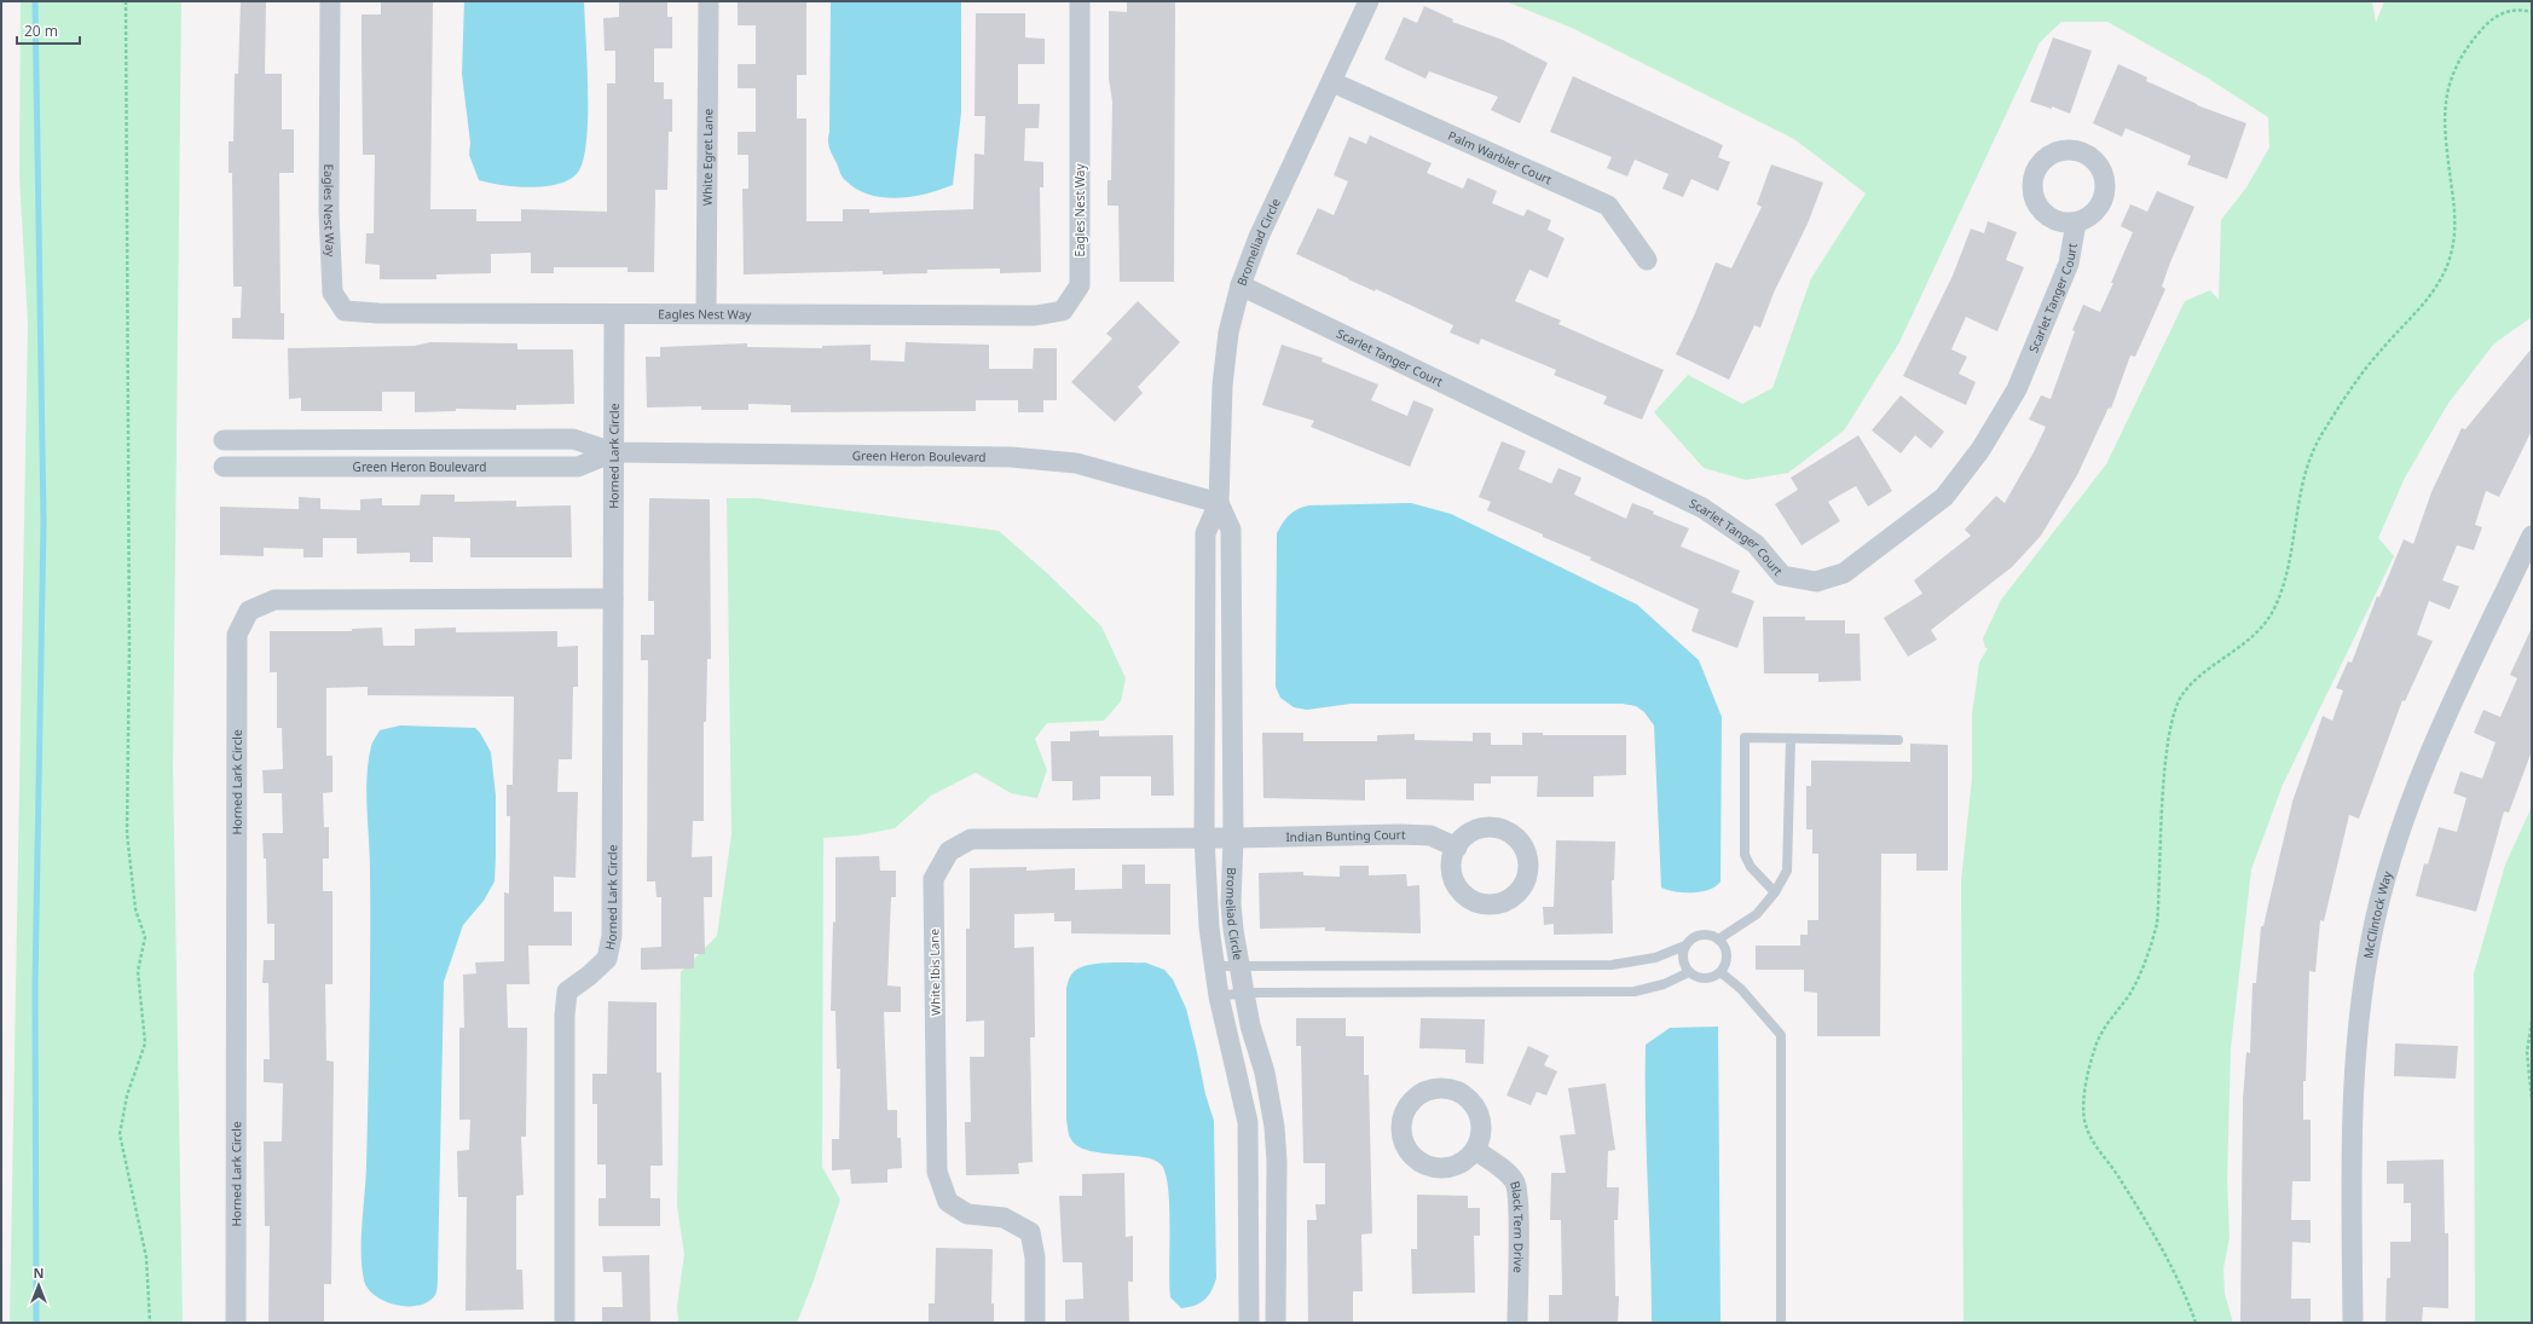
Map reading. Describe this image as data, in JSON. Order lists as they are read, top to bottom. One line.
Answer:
{"streets":{"street":["White Egret Lane","Palm Warbler Court","Eagles Nest Way","Bromeliad Circle","Scarlet Tanger Court","Horned Lark Circle","Green Heron Boulevard","Indian Bunting Court","McClintock Way","White Ibis Lane","Black Tern Drive"]},"crossings":[["White Egret Lane","Eagles Nest Way"],["Palm Warbler Court","Bromeliad Circle"],["Eagles Nest Way","Horned Lark Circle"],["Bromeliad Circle","Scarlet Tanger Court"],["Bromeliad Circle","Green Heron Boulevard"],["Bromeliad Circle","Indian Bunting Court"],["Bromeliad Circle","White Ibis Lane"],["Horned Lark Circle","Green Heron Boulevard"],["Indian Bunting Court","White Ibis Lane"]],"scale_bar":"20 m","north":"top"}
